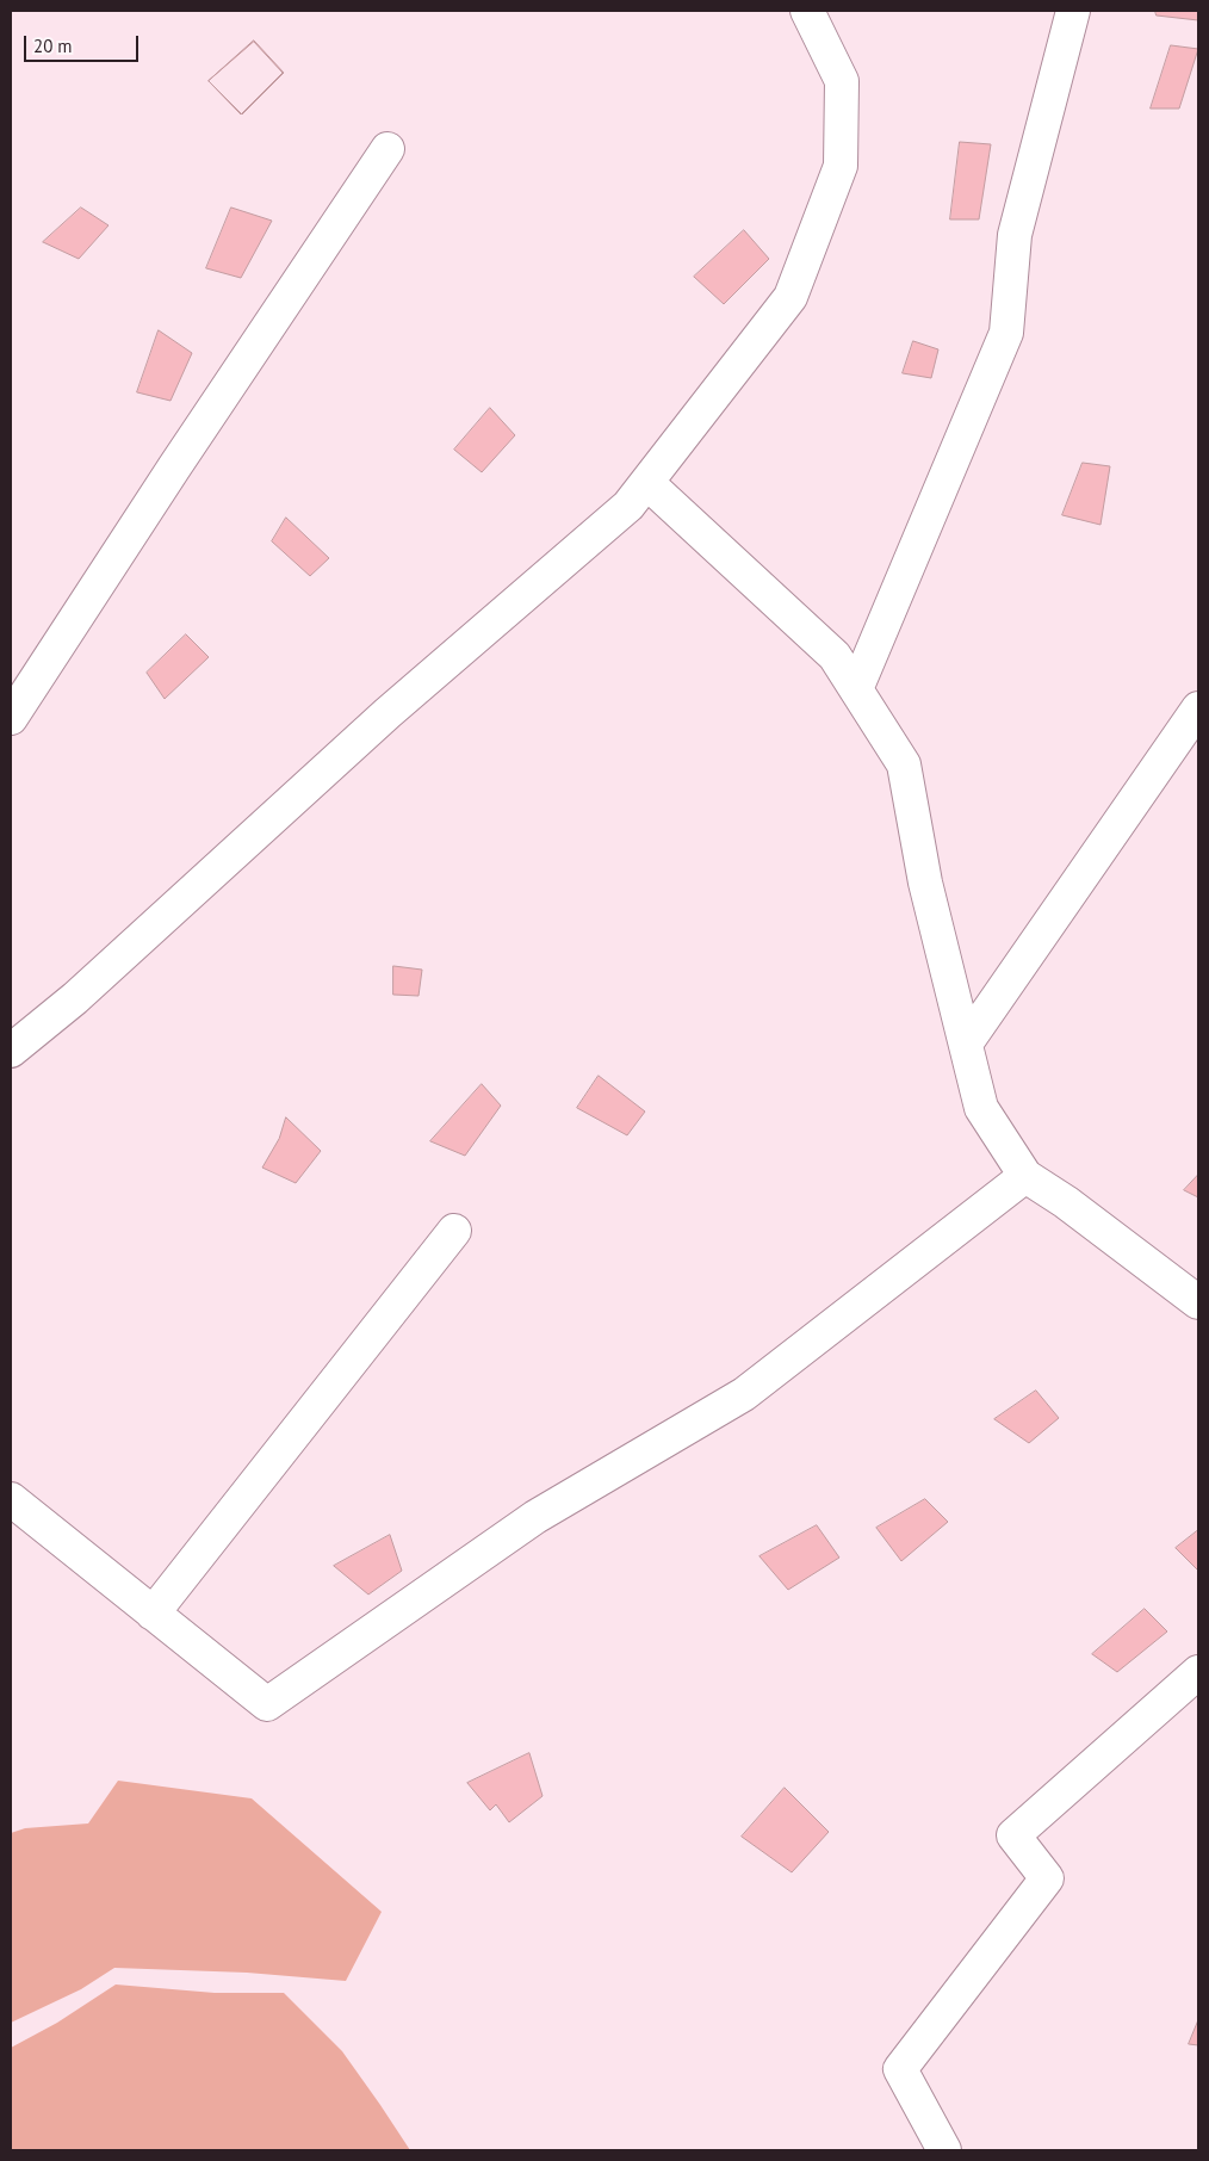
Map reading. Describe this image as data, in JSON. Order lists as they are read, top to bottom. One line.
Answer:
{"scale_bar":"20 m"}
